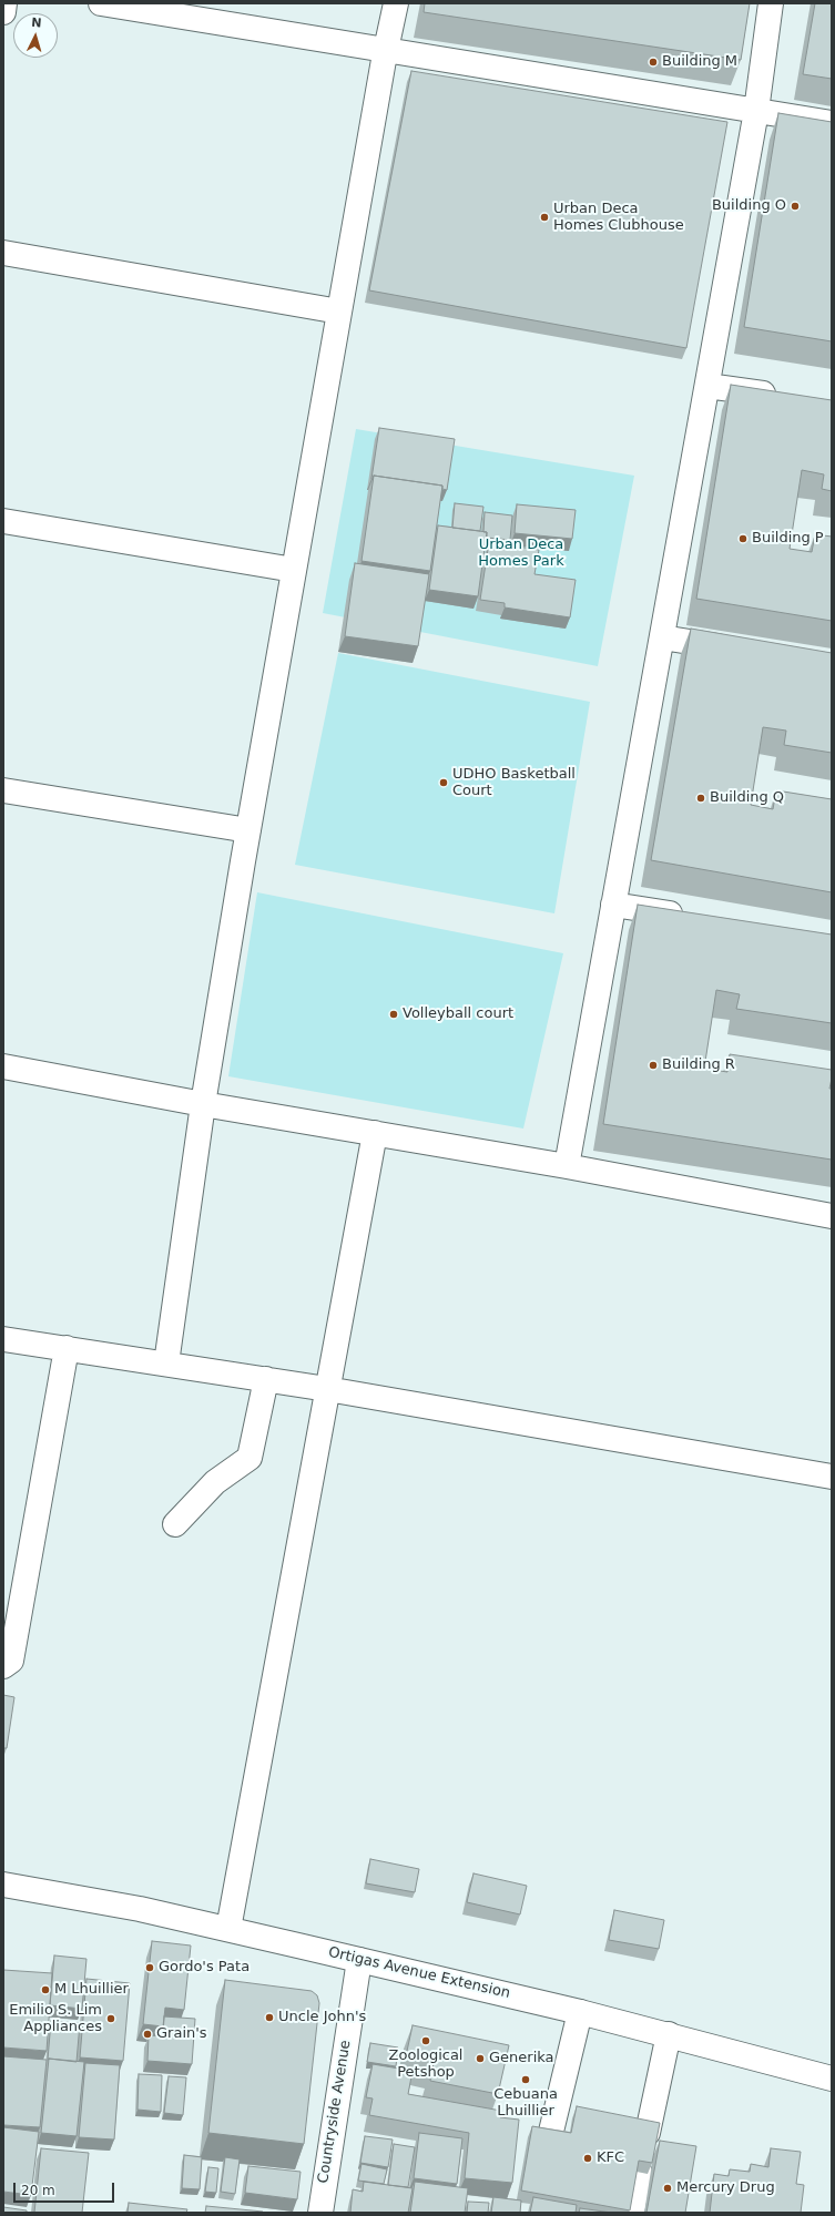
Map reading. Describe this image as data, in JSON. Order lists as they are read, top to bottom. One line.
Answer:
{"streets":{"street":["Ortigas Avenue Extension","Countryside Avenue"]},"crossings":[["Ortigas Avenue Extension","Countryside Avenue"]],"parks":["Urban Deca Homes Park"],"places":["Building M","Building O","Urban Deca Homes Clubhouse","Building P","UDHO Basketball Court","Building Q","Volleyball court","Building R","Gordo's Pata","M Lhuillier","Uncle John's","Emilio S. Lim Appliances","Grain's","Zoological Petshop","Generika","Cebuana Lhuillier","KFC","Mercury Drug"],"scale_bar":"20 m","north":"top"}
